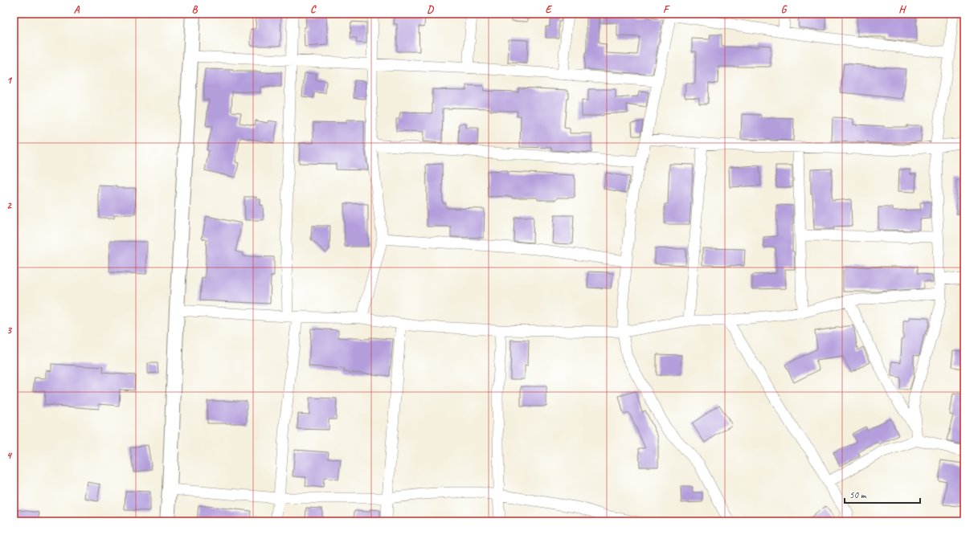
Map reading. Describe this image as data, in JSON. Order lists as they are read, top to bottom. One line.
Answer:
{"scale_bar":"50 m","grid":{"columns":["A","B","C","D","E","F","G","H"],"rows":["1","2","3","4"]}}
